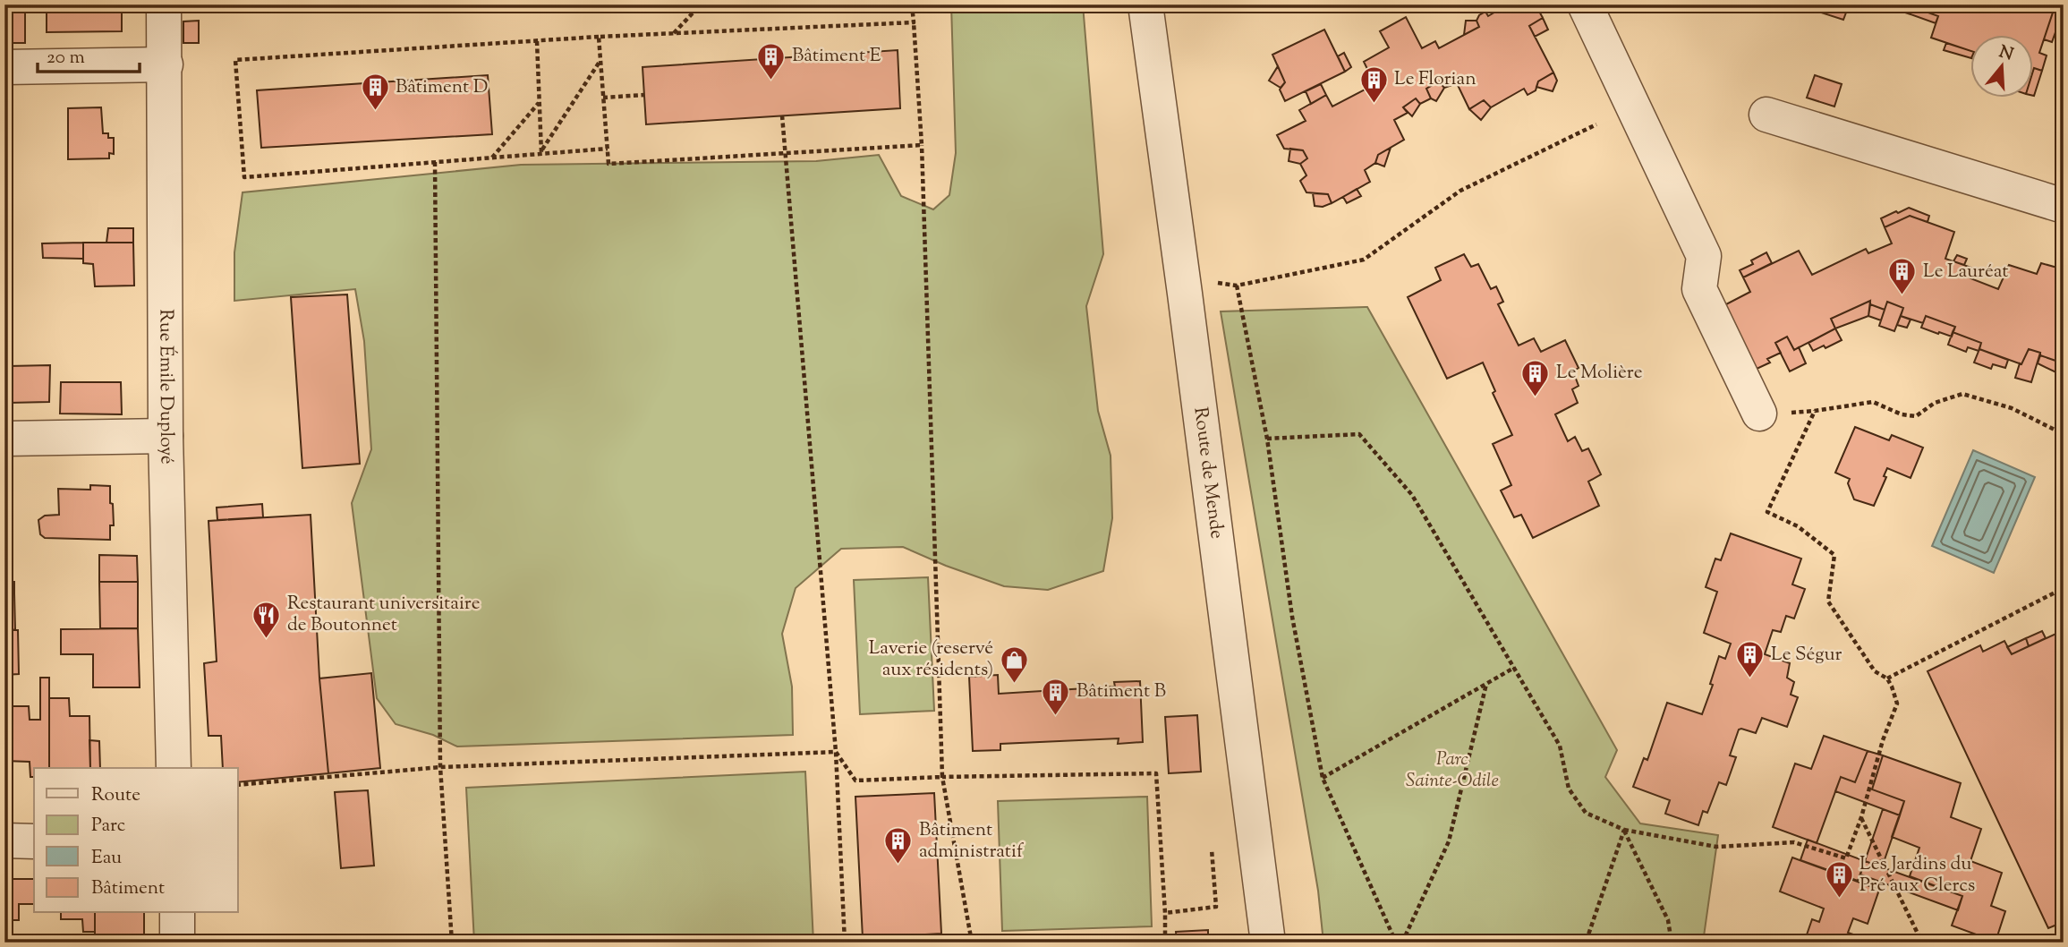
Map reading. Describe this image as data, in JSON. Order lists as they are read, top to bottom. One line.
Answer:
{"streets":{"street":["Rue Émile Duployé","Route de Mende"]},"parks":["Parc Sainte-Odile"],"places":{"building":["Bâtiment E","Le Florian","Bâtiment D","Le Lauréat","Le Molière","Le Ségur","Bâtiment B","Bâtiment administratif","Les Jardins du Pré aux Clercs"],"restaurant":["Restaurant universitaire de Boutonnet"],"shop":["Laverie (reservé aux résidents)"]},"legend":["Route","Parc","Eau","Bâtiment"],"scale_bar":"20 m","north":"top"}
